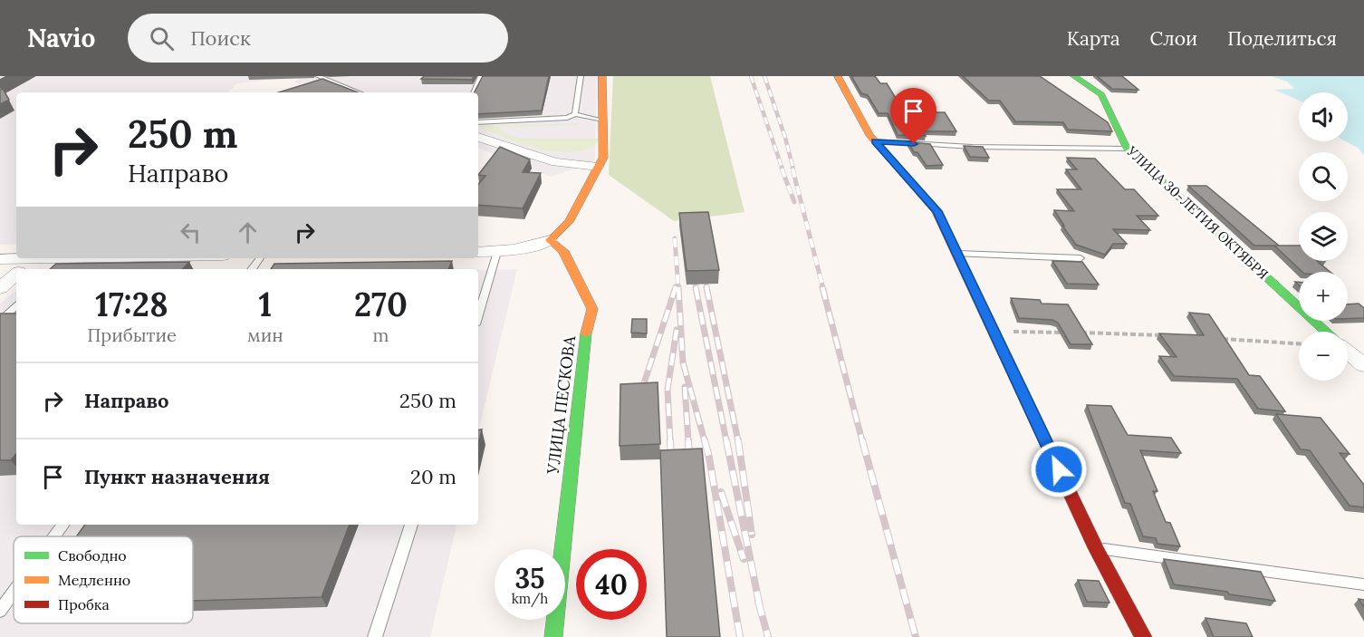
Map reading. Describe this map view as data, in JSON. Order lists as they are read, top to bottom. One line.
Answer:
{"streets":{"street":["УЛИЦА 30-ЛЕТИЯ ОКТЯБРЯ","УЛИЦА ПЕСКОВА"]},"legend":["Свободно","Медленно","Пробка"],"page":{"header":"Navio","search":"Поиск","nav":["Карта","Слои","Поделиться"],"map_buttons":["+","−"],"turn":["250 m","Направо"],"eta":["17:28","Прибытие","1","мин","270","m"],"list":[{"name":"Направо","value":"250 m"},{"name":"Пункт назначения","value":"20 m"}],"speed":"35 km/h","limit":"40"}}
